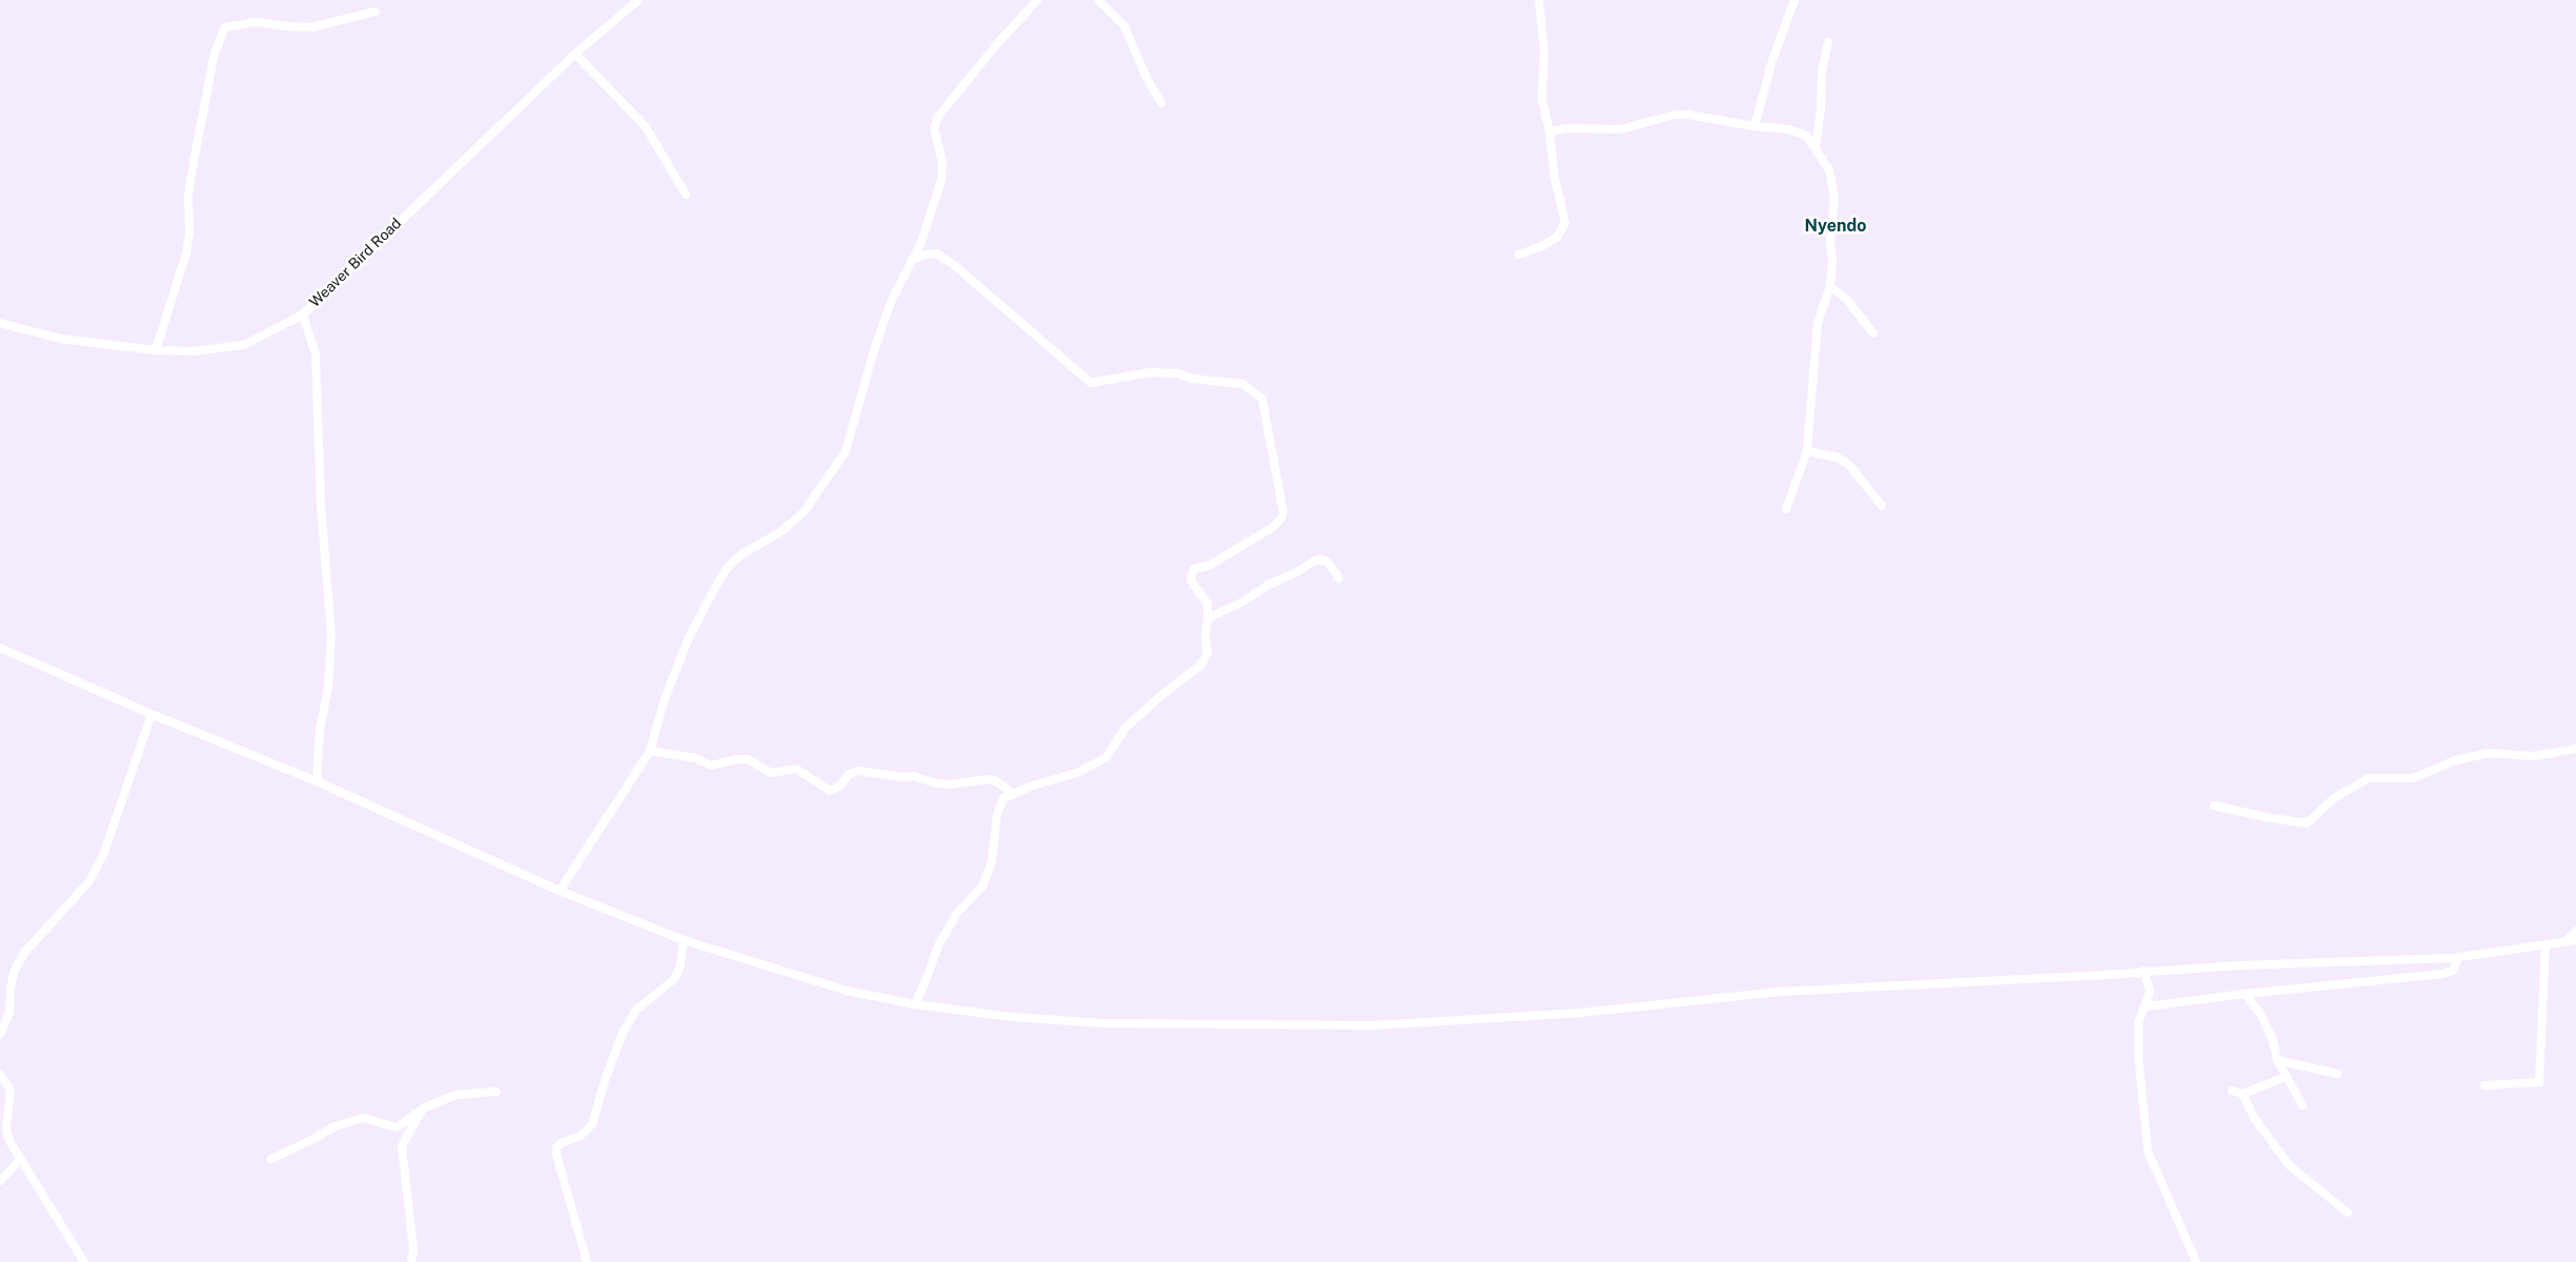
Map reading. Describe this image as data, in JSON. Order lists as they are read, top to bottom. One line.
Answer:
{"streets":{"street":["Weaver Bird Road"]},"districts":["Nyendo"]}
